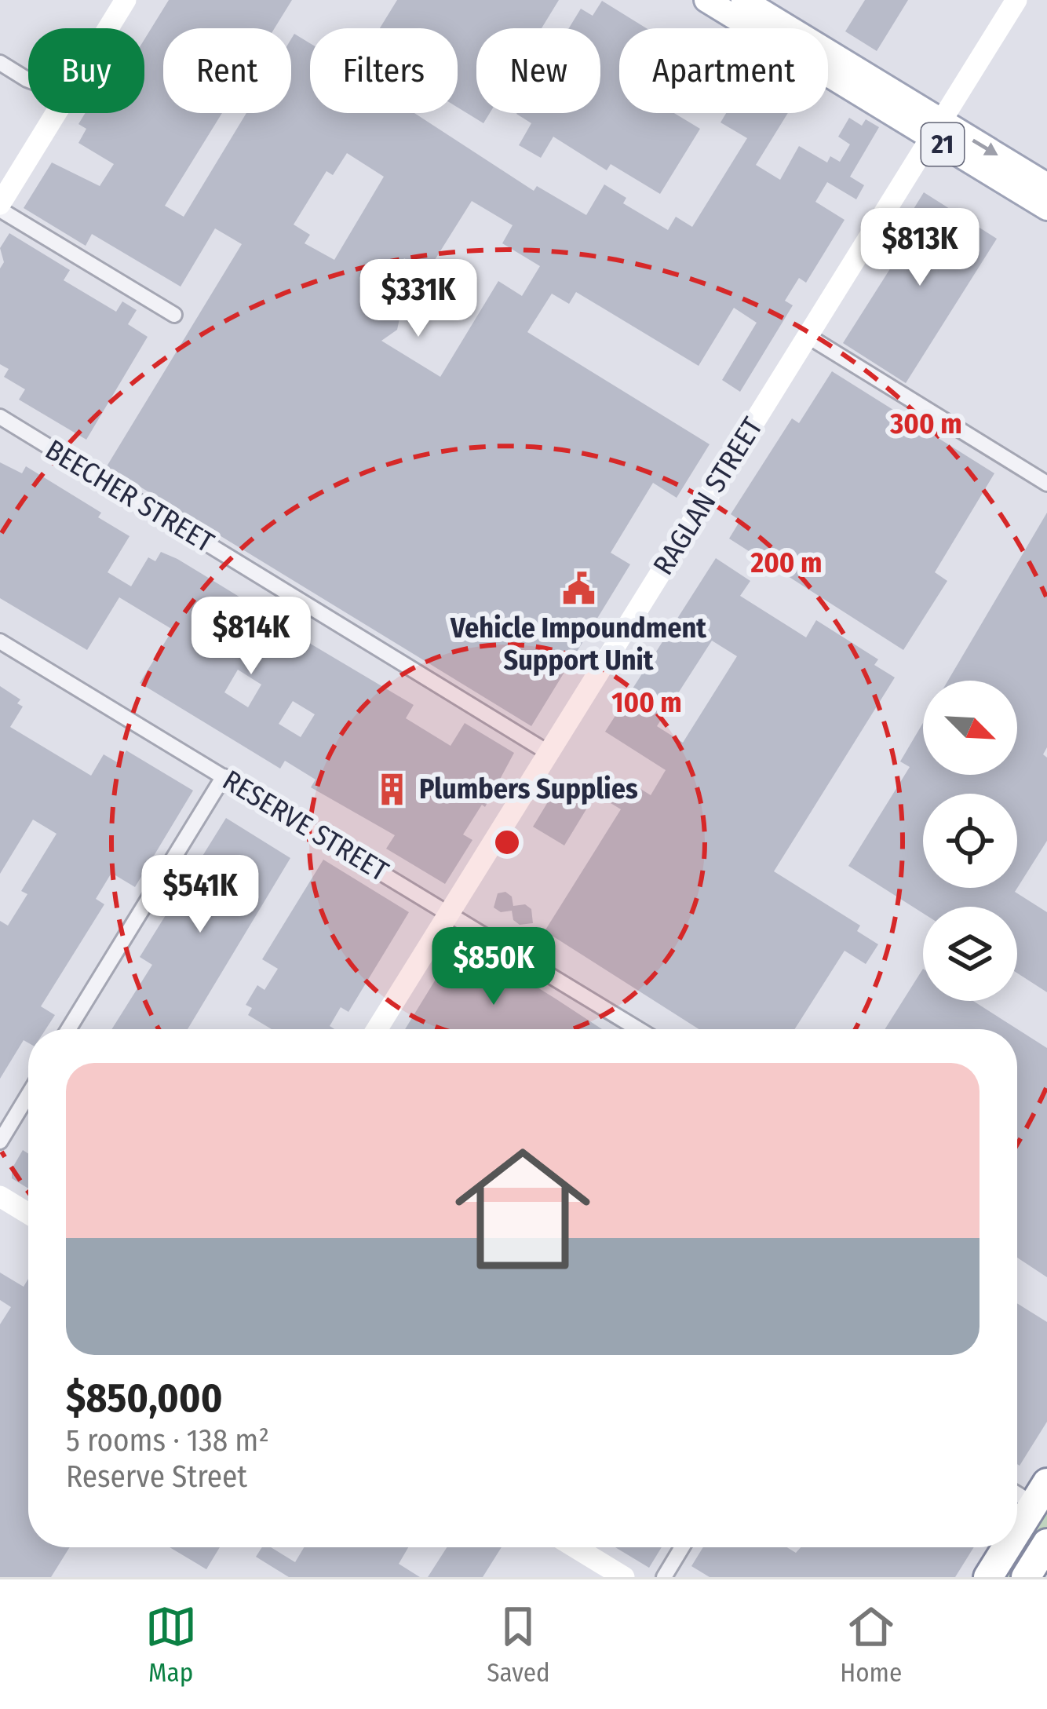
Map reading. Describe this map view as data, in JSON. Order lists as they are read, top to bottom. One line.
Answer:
{"streets":{"main road":["21"],"street":["BEECHER STREET","RAGLAN STREET","RESERVE STREET"]},"crossings":[["21","RAGLAN STREET"],["BEECHER STREET","RAGLAN STREET"],["RAGLAN STREET","RESERVE STREET"]],"places":{"public building":["Vehicle Impoundment Support Unit"],"building":["Plumbers Supplies"]},"north":"bottom right","page":{"chip":["Buy","Rent","Filters","New","Apartment"],"price":["$813K","$331K","$814K","$541K","$850K"],"list":[{"name":"$850,000","note":"5 rooms · 138 m² · Reserve Street"}],"tabs":["Map","Saved","Home"]},"rings":["300 m","200 m","100 m"]}
